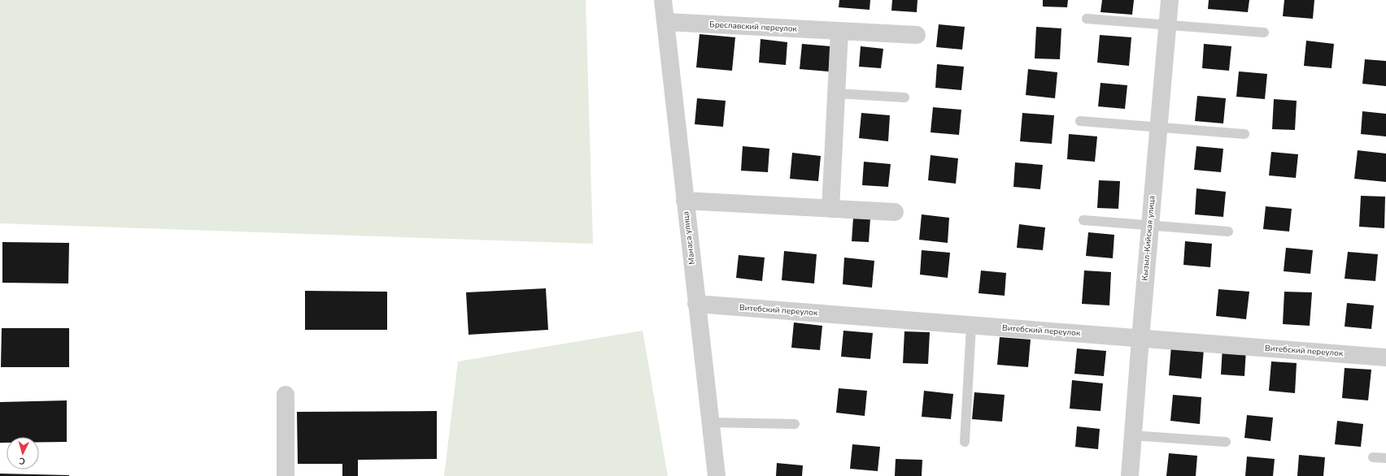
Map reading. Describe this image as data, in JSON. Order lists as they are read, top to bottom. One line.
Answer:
{"streets":{"street":["Бреславский переулок","Манаса улица","Кызыл-Кийская улица","Витебский переулок"]},"crossings":[["Бреславский переулок","Манаса улица"],["Манаса улица","Витебский переулок"],["Кызыл-Кийская улица","Витебский переулок"]],"north":"bottom"}
